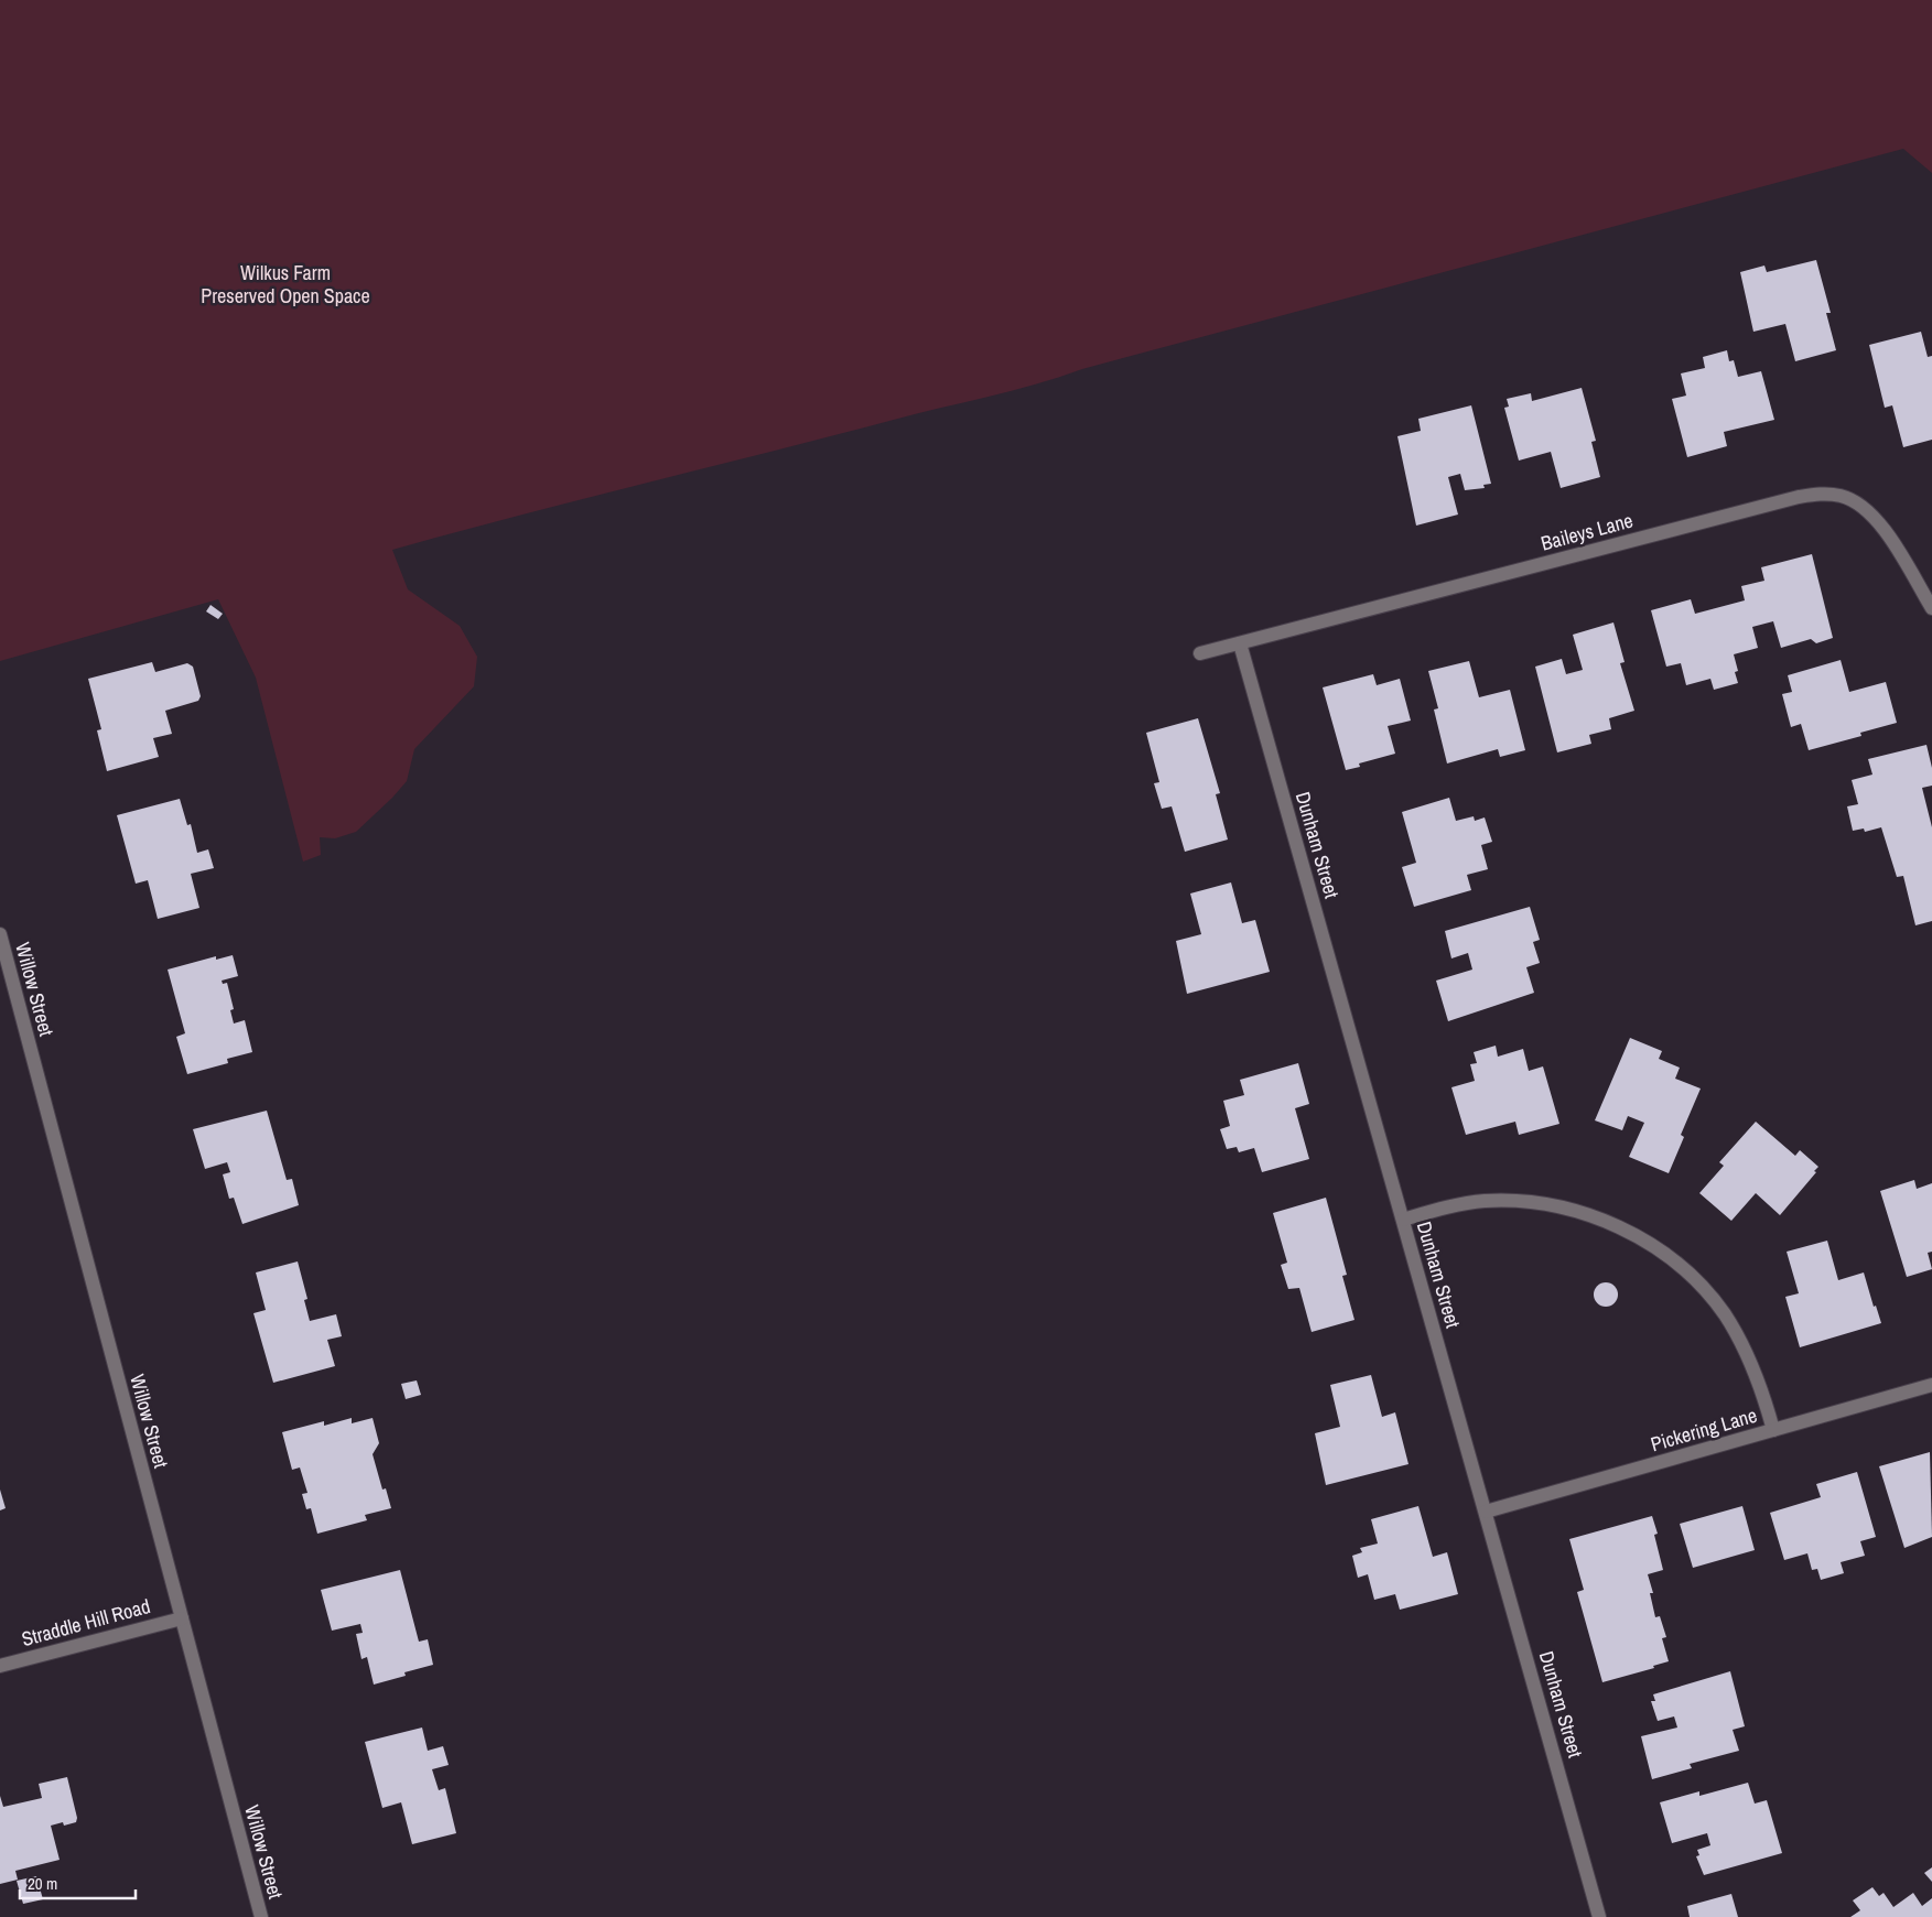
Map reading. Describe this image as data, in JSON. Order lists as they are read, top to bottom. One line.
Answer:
{"streets":{"street":["Baileys Lane","Dunham Street","Willow Street","Pickering Lane","Straddle Hill Road"]},"crossings":[["Baileys Lane","Dunham Street"],["Dunham Street","Pickering Lane"],["Willow Street","Straddle Hill Road"]],"parks":["Wilkus Farm Preserved Open Space"],"scale_bar":"20 m"}
